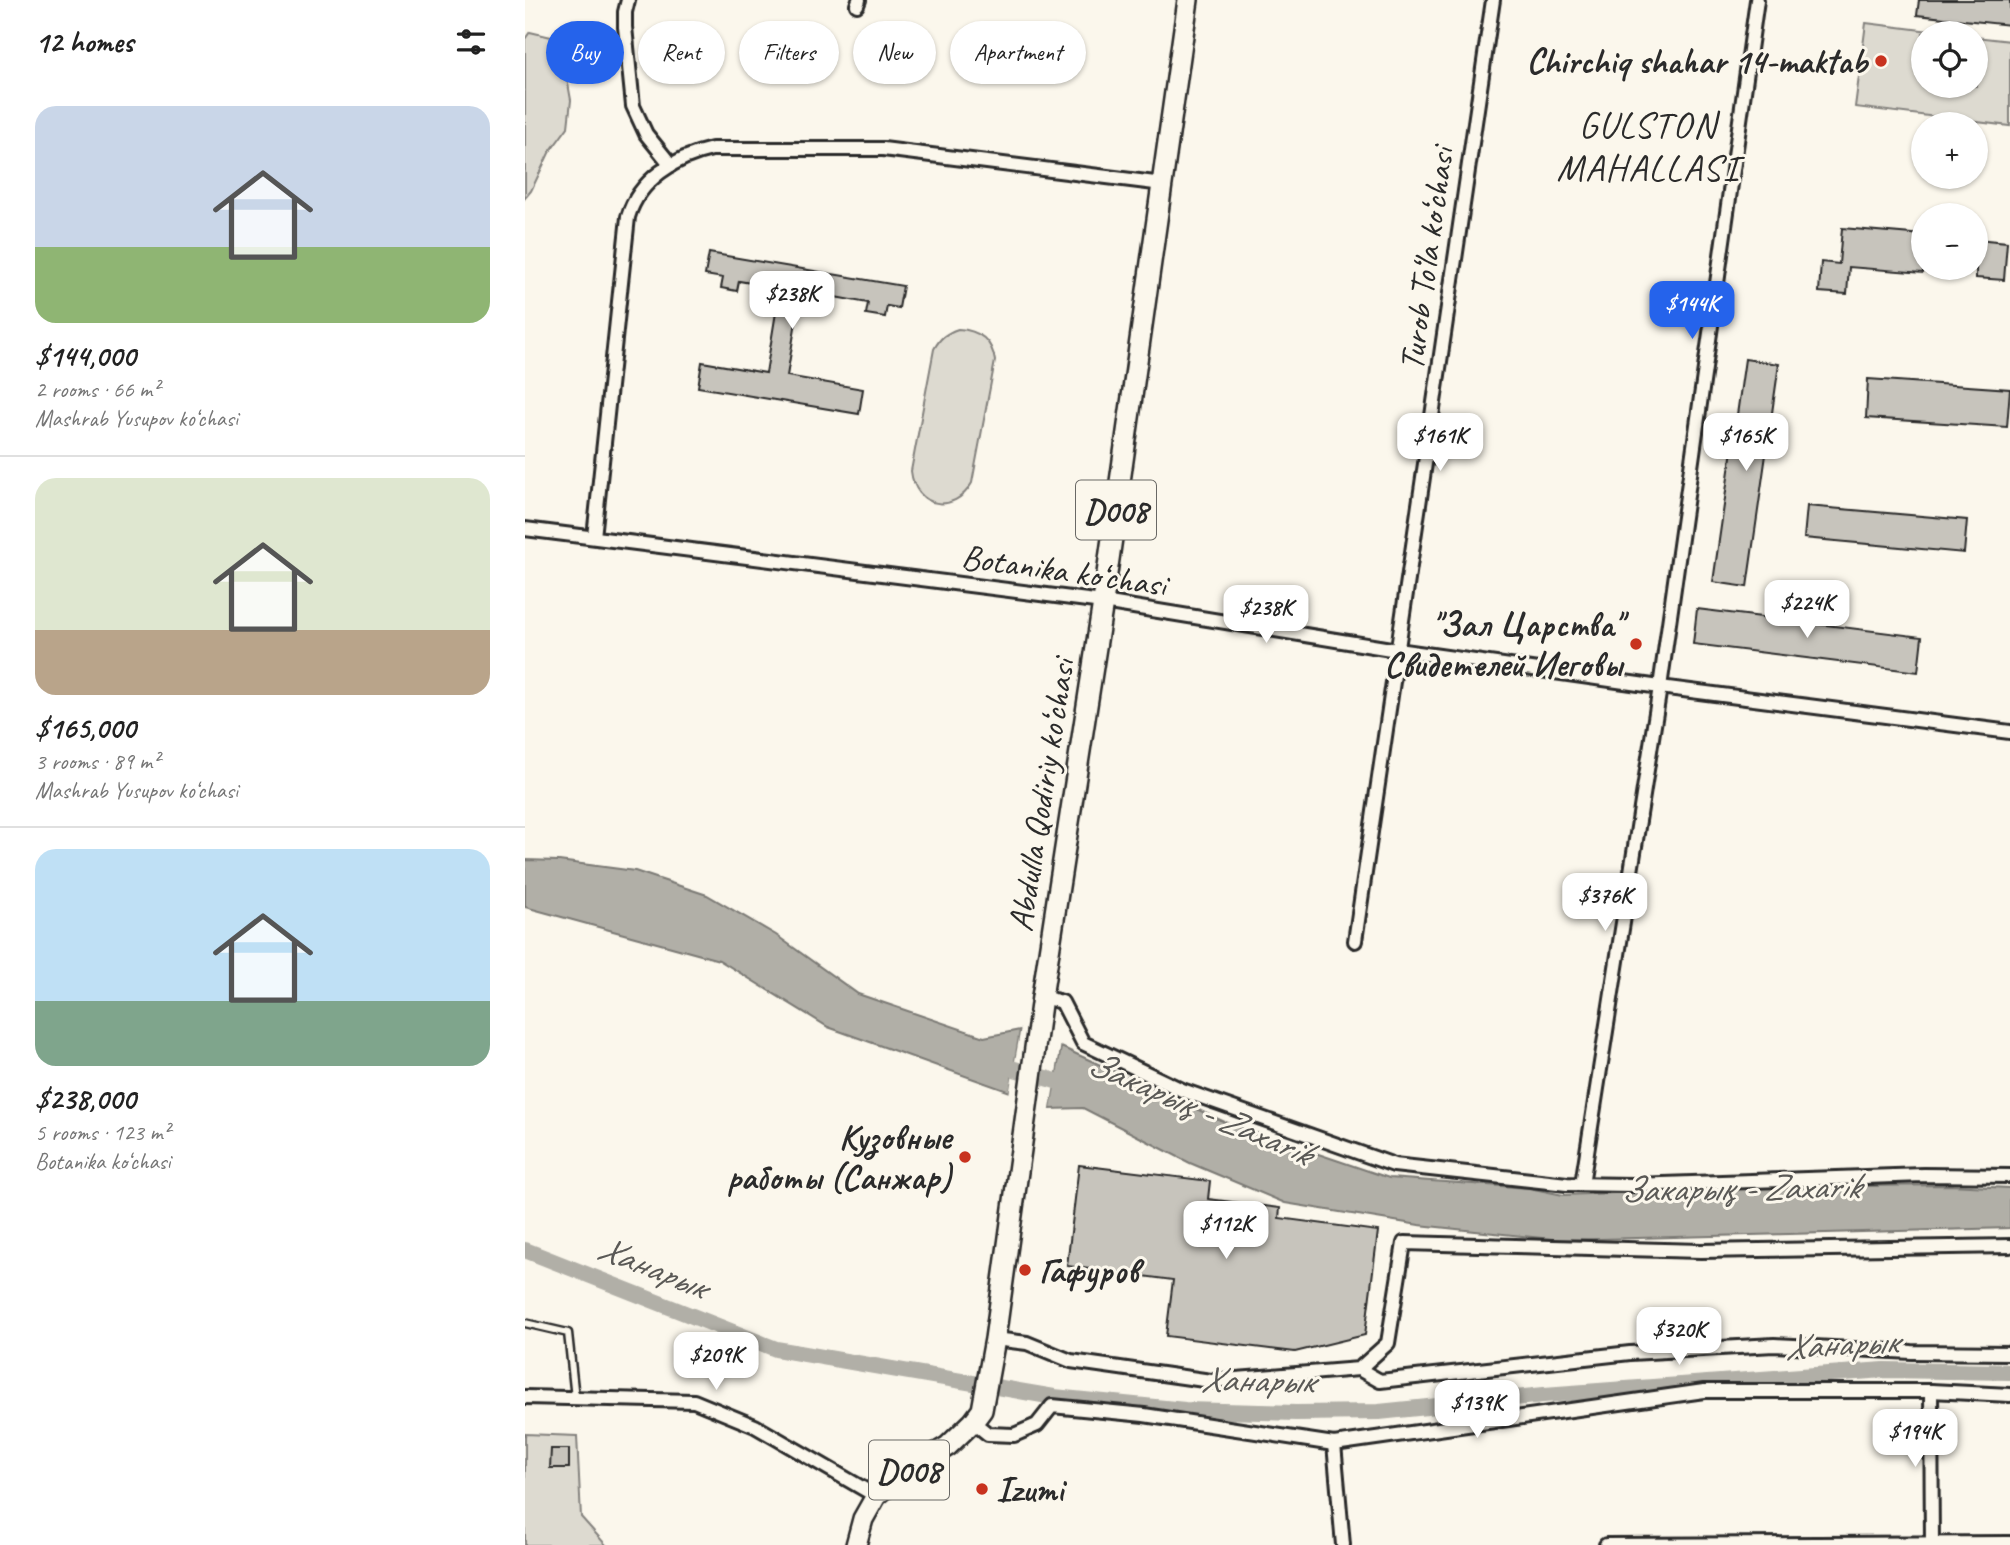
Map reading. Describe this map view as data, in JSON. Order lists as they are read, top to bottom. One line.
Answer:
{"streets":{"main road":["D008","Abdulla Qodiriy ko‘chasi"],"street":["Turob To‘la ko‘chasi","Botanika ko‘chasi"]},"crossings":[["Turob To‘la ko‘chasi","Botanika ko‘chasi"],["D008","Abdulla Qodiriy ko‘chasi"],["Botanika ko‘chasi","Abdulla Qodiriy ko‘chasi"]],"districts":["GULSTON MAHALLASI"],"water":["Закарық - Zaxarik","Ханарык"],"places":["Chirchiq shahar 14-maktab","\"Зал Царства\" Свидетелей Иеговы","Кузовные работы (Санжар)","Гафуров","Izumi"],"page":{"heading":"12 homes","map_buttons":["+","−"],"chip":["Buy","Rent","Filters","New","Apartment"],"list":[{"name":"$144,000","note":"2 rooms · 66 m² · Mashrab Yusupov ko‘chasi"},{"name":"$165,000","note":"3 rooms · 89 m² · Mashrab Yusupov ko‘chasi"},{"name":"$238,000","note":"5 rooms · 123 m² · Botanika ko‘chasi"}],"price":["$238K","$144K","$161K","$165K","$224K","$238K","$376K","$112K","$320K","$209K","$139K","$194K"]}}
